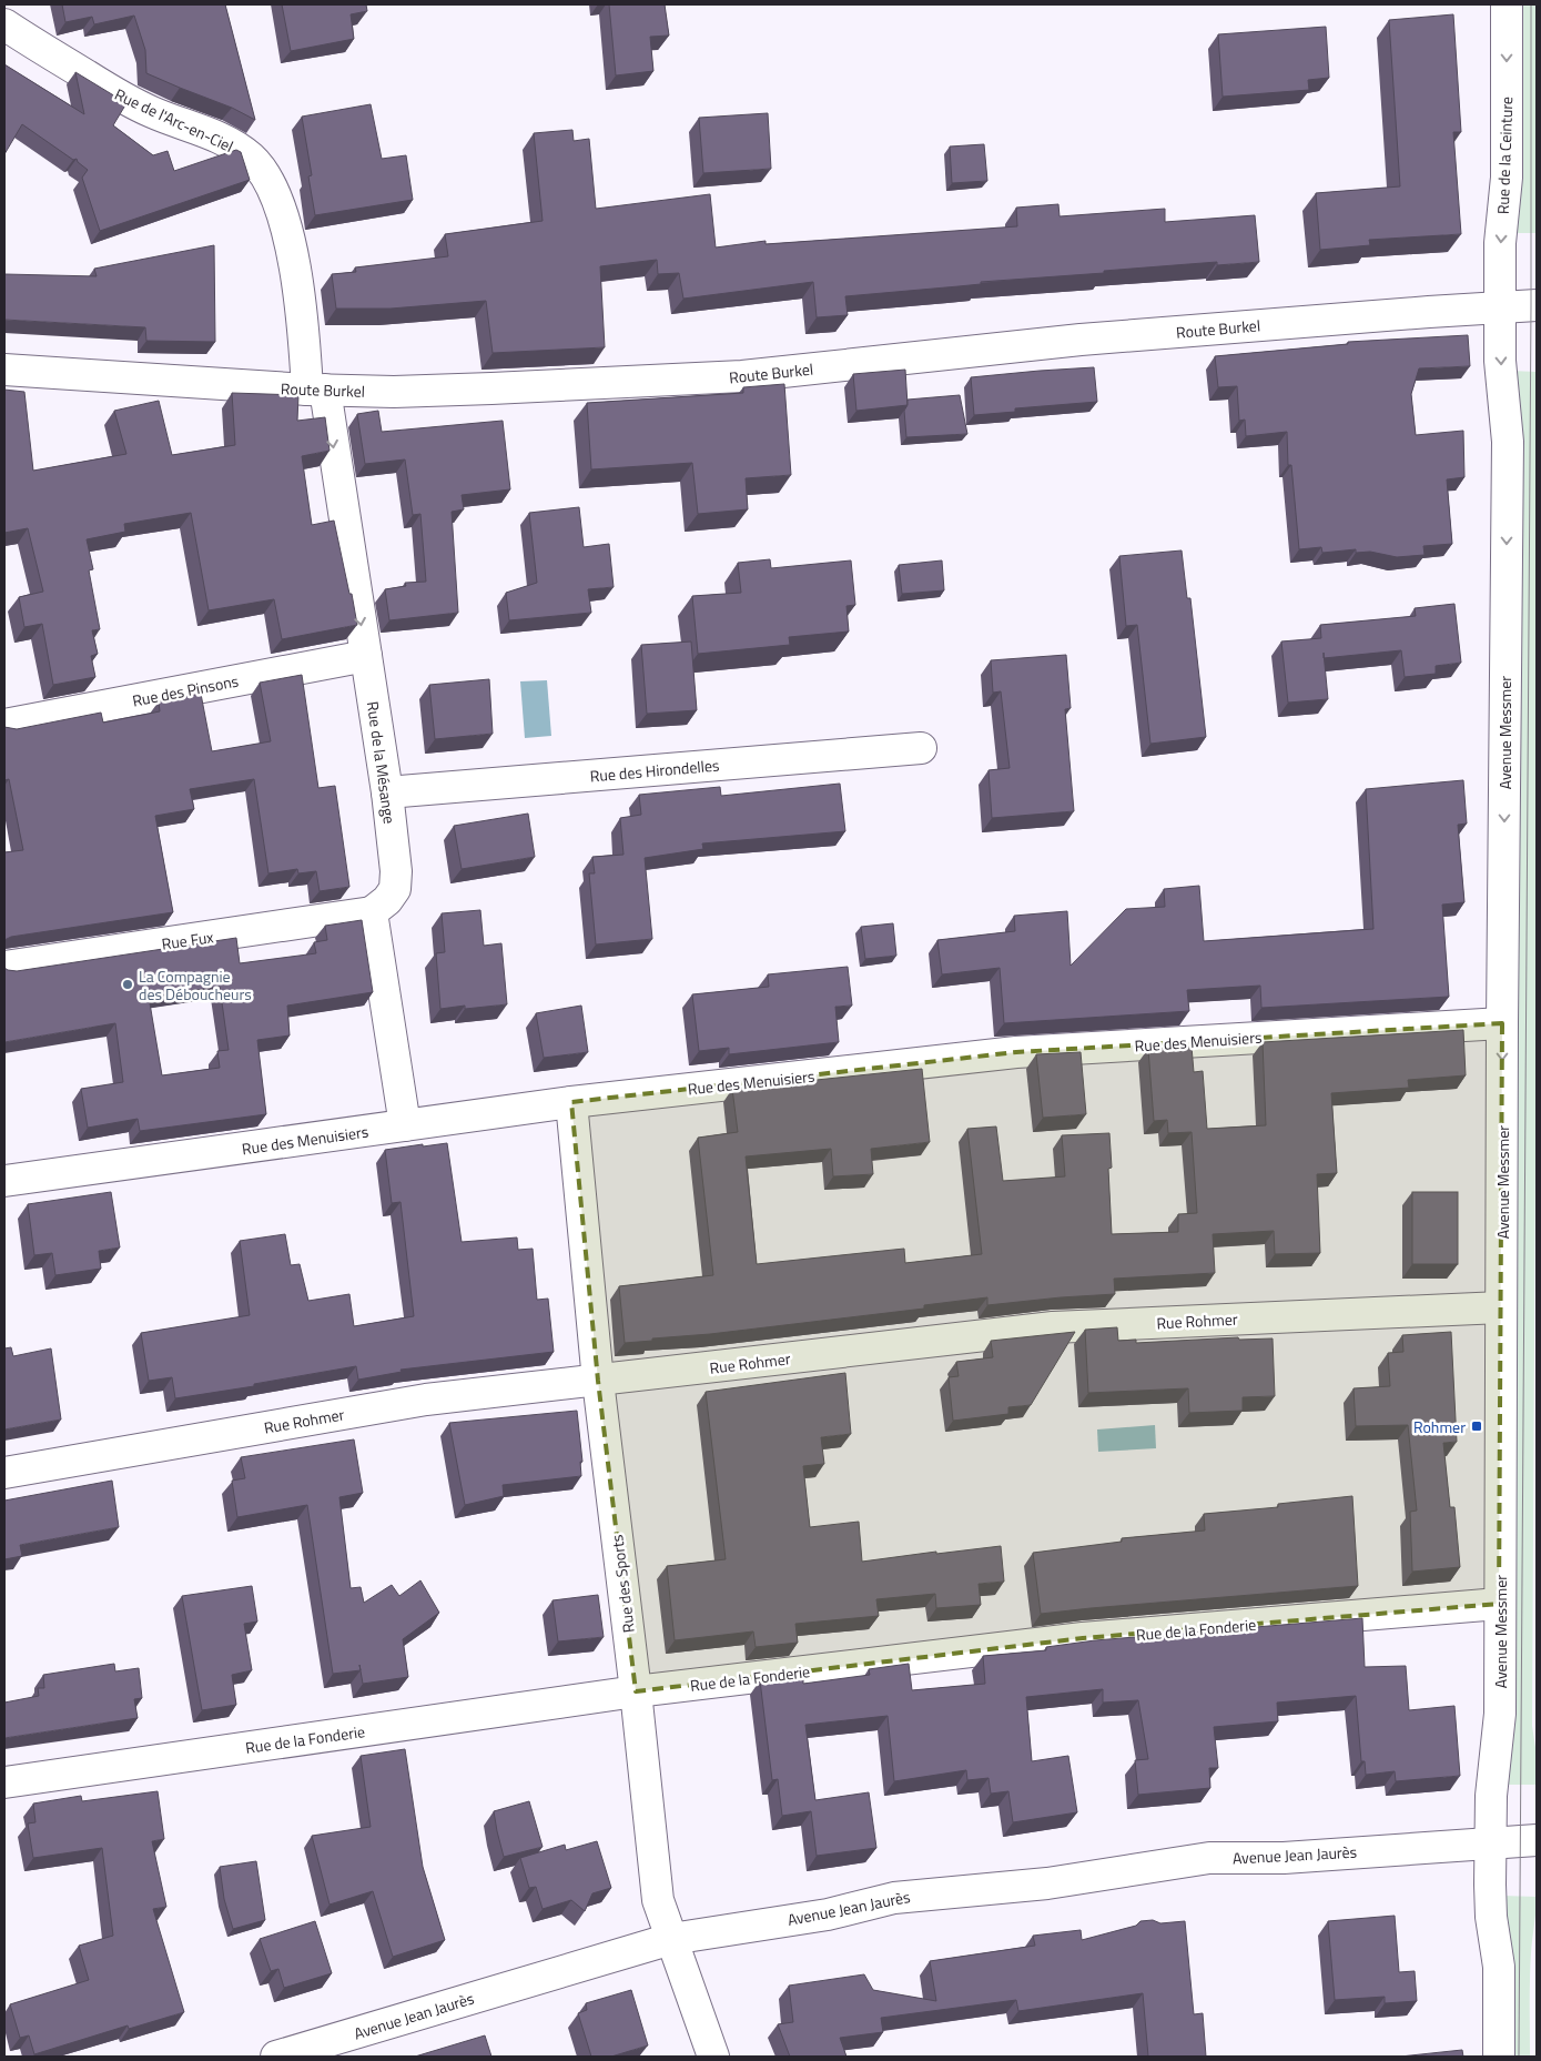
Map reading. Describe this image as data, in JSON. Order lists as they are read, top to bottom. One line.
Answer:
{"streets":{"street":["Rue de l'Arc-en-Ciel","Rue de la Ceinture","Route Burkel","Rue des Pinsons","Avenue Messmer","Rue de la Mésange","Rue des Hirondelles","Rue Fux","Rue des Menuisiers","Rue Rohmer","Rue des Sports","Rue de la Fonderie","Avenue Jean Jaurès"]},"crossings":[["Rue de l'Arc-en-Ciel","Route Burkel"],["Rue de l'Arc-en-Ciel","Rue de la Mésange"],["Rue de la Ceinture","Route Burkel"],["Rue de la Ceinture","Avenue Messmer"],["Route Burkel","Avenue Messmer"],["Route Burkel","Rue de la Mésange"],["Rue des Pinsons","Rue de la Mésange"],["Avenue Messmer","Rue des Menuisiers"],["Avenue Messmer","Rue Rohmer"],["Avenue Messmer","Rue de la Fonderie"],["Avenue Messmer","Avenue Jean Jaurès"],["Rue de la Mésange","Rue des Hirondelles"],["Rue de la Mésange","Rue Fux"],["Rue des Menuisiers","Rue des Sports"],["Rue Rohmer","Rue des Sports"],["Rue des Sports","Rue de la Fonderie"],["Rue des Sports","Avenue Jean Jaurès"]],"one_way":["Rue de la Ceinture","Avenue Messmer","Rue de la Mésange"],"places":{"other":["La Compagnie des Déboucheurs"],"transit":["Rohmer"]}}
